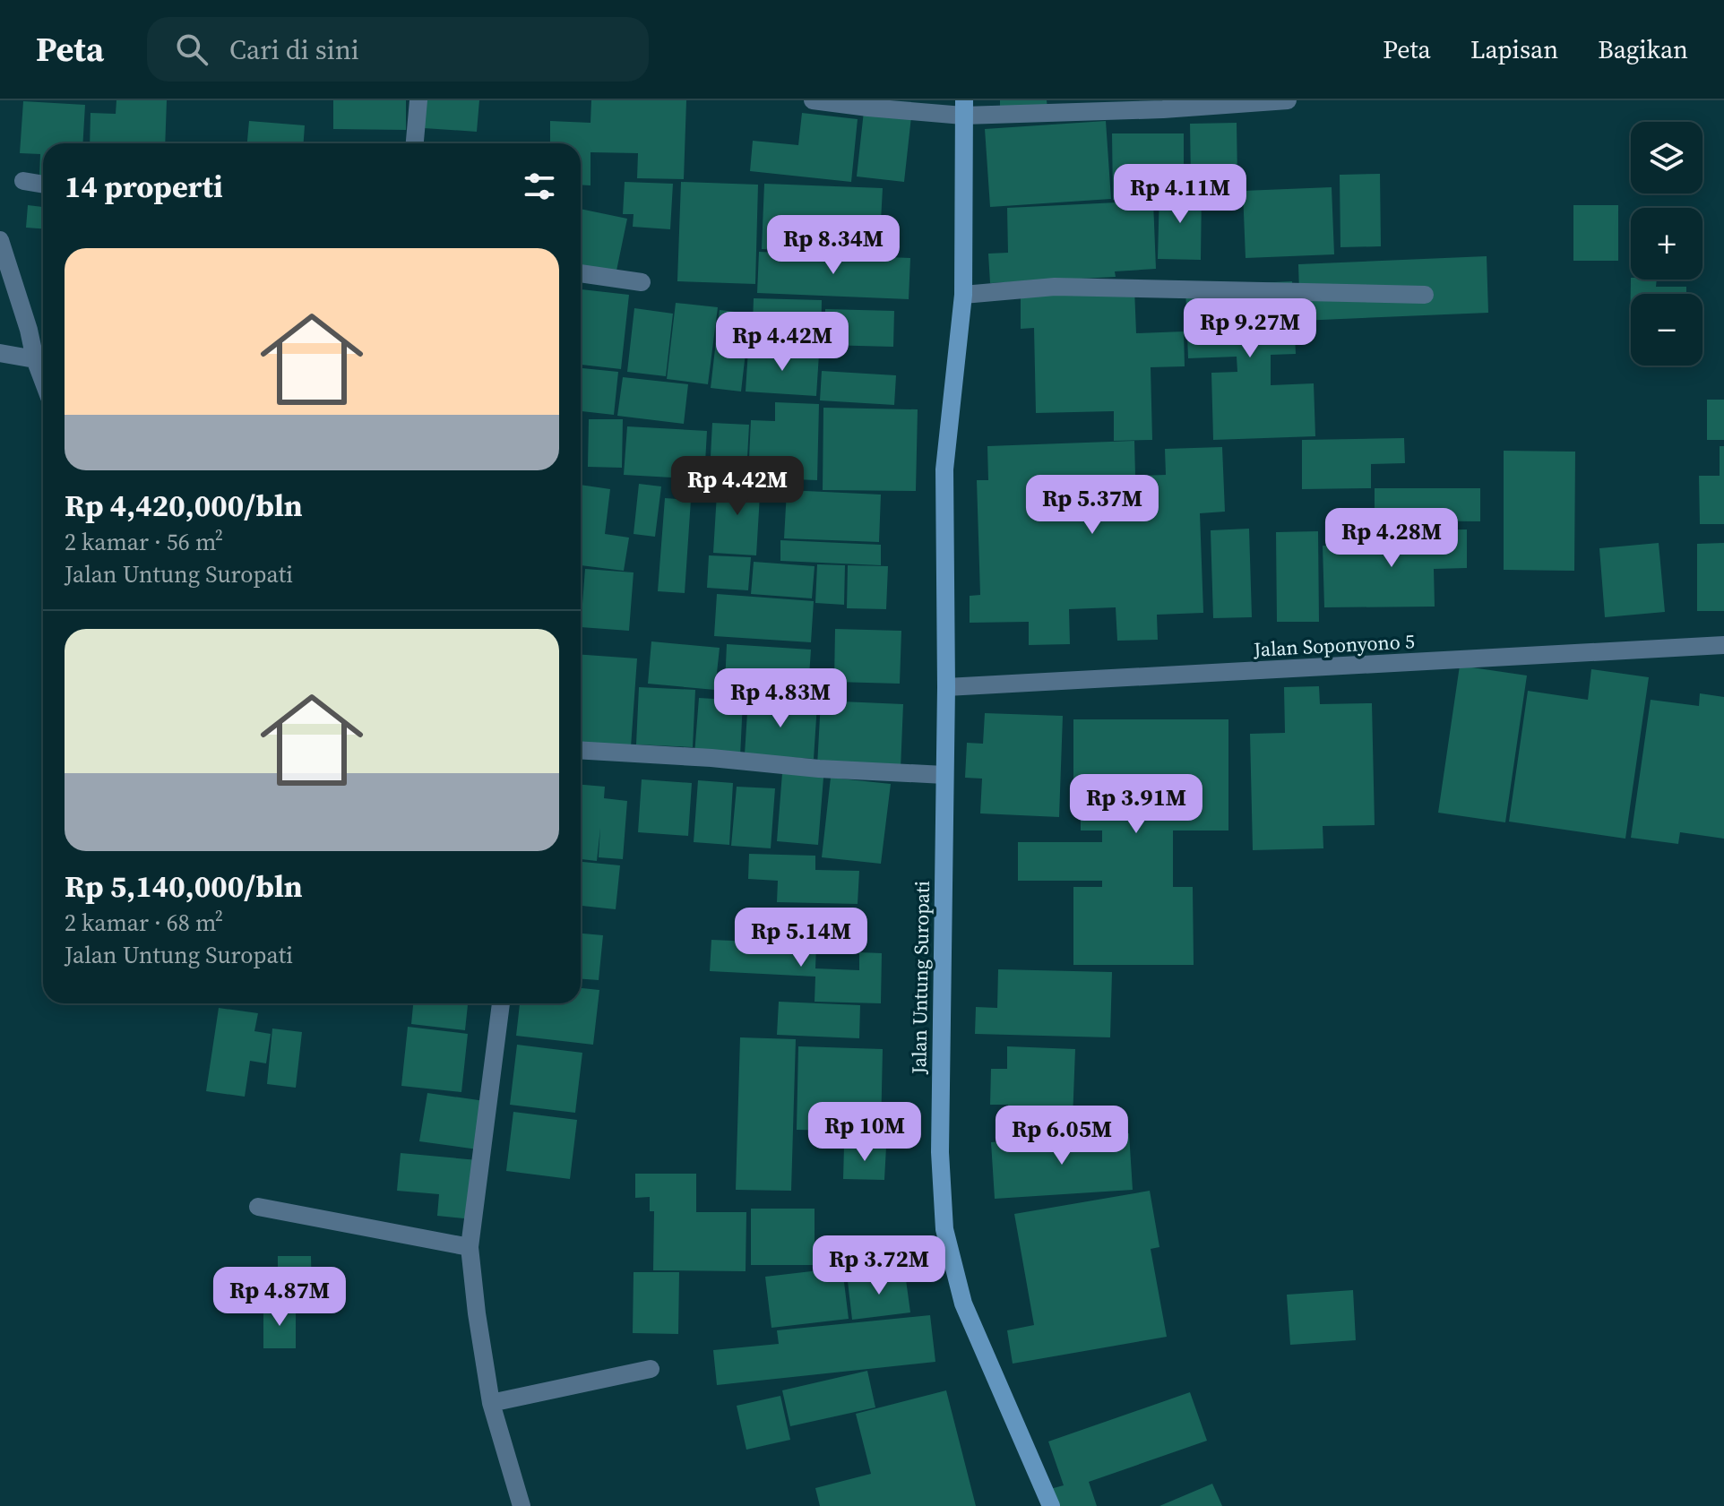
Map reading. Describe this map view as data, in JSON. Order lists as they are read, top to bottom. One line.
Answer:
{"streets":{"main road":["Jalan Untung Suropati"],"street":["Jalan Soponyono 5"]},"crossings":[["Jalan Soponyono 5","Jalan Untung Suropati"]],"page":{"header":"Peta","search":"Cari di sini","nav":["Peta","Lapisan","Bagikan"],"map_buttons":["+","−"],"heading":"14 properti","price":["Rp 4.11M","Rp 8.34M","Rp 9.27M","Rp 4.42M","Rp 4.42M","Rp 5.37M","Rp 4.28M","Rp 4.83M","Rp 3.91M","Rp 5.14M","Rp 10M","Rp 6.05M","Rp 3.72M","Rp 4.87M"],"list":[{"name":"Rp 4,420,000/bln","note":"2 kamar · 56 m² · Jalan Untung Suropati"},{"name":"Rp 5,140,000/bln","note":"2 kamar · 68 m² · Jalan Untung Suropati"}]}}
